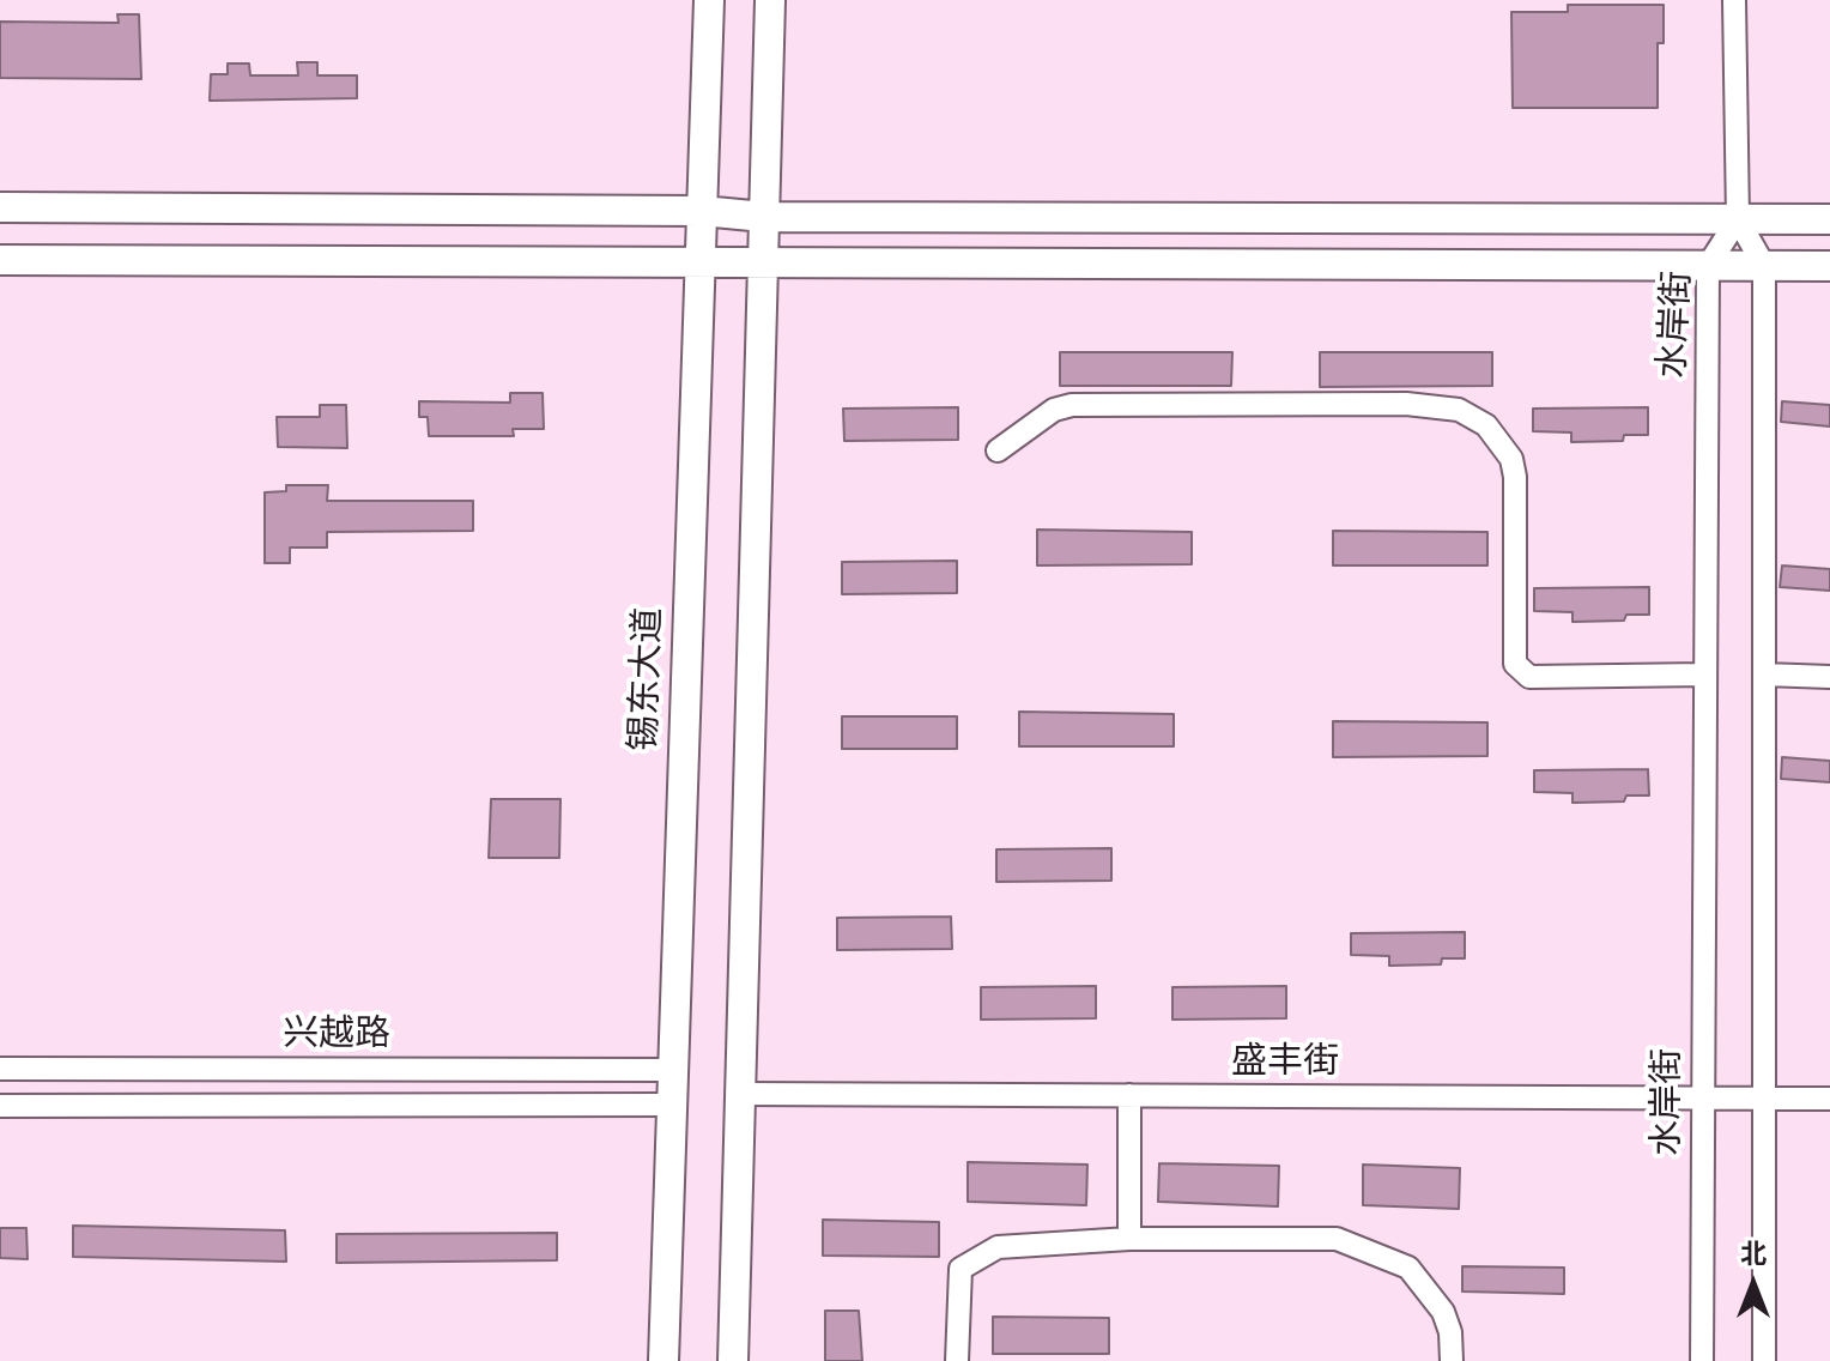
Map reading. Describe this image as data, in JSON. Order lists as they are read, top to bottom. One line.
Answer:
{"streets":{"main road":["锡东大道"],"street":["水岸街","兴越路","盛丰街"]},"crossings":[["水岸街","盛丰街"],["锡东大道","兴越路"]],"north":"top"}
